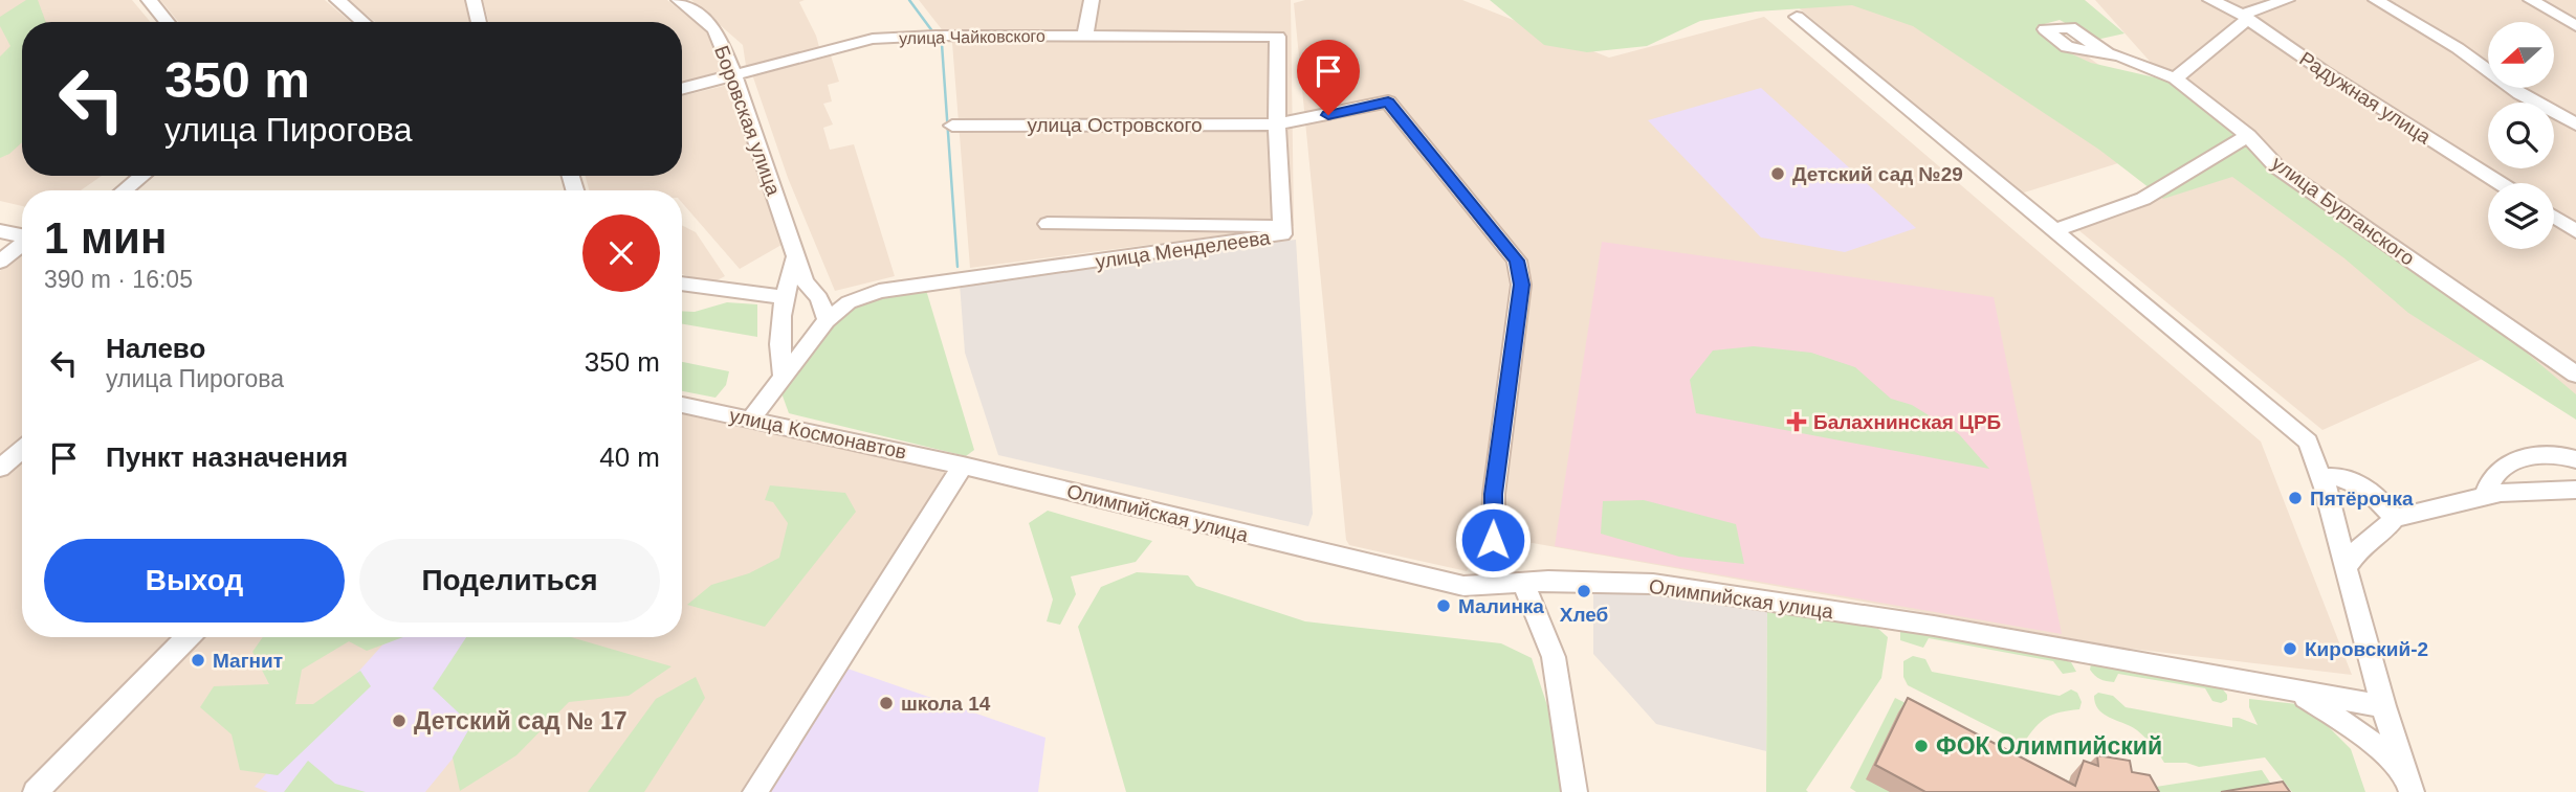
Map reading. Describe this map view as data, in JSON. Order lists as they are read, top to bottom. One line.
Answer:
{"streets":{"street":["улица Чайковского","Радужная улица","Боровская улица","улица Островского","улица Бурганского","улица Менделеева","улица Космонавтов","Олимпийская улица"]},"crossings":[["улица Чайковского","Боровская улица"],["улица Чайковского","улица Островского"],["Боровская улица","улица Менделеева"],["улица Островского","Олимпийская улица"],["улица Космонавтов","Олимпийская улица"]],"places":{"other":["Детский сад №29","Пятёрочка","Хлеб","Малинка","Кировский-2","Магнит","школа 14","Детский сад № 17","ФОК Олимпийский"],"health":["Балахнинская ЦРБ"]},"north":"left","page":{"turn":["350 m","улица Пирогова"],"heading":["1 мин","390 m · 16:05"],"list":[{"name":"Налево","note":"улица Пирогова","value":"350 m"},{"name":"Пункт назначения","value":"40 m"}],"buttons":["Выход","Поделиться"]}}
